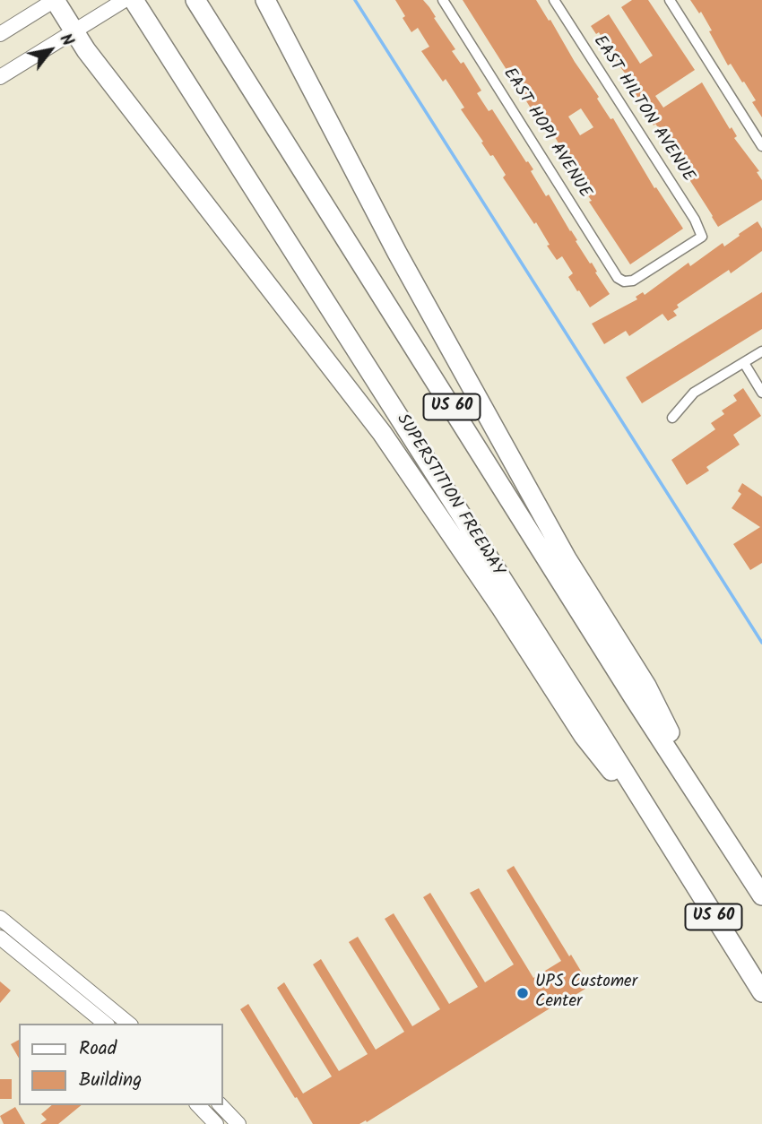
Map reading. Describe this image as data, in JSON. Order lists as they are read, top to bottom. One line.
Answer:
{"streets":{"highway":["US 60","SUPERSTITION FREEWAY"],"street":["EAST HILTON AVENUE","EAST HOPI AVENUE"]},"crossings":[["EAST HILTON AVENUE","EAST HOPI AVENUE"]],"places":["UPS Customer Center"],"legend":["Road","Building"],"north":"top right"}
